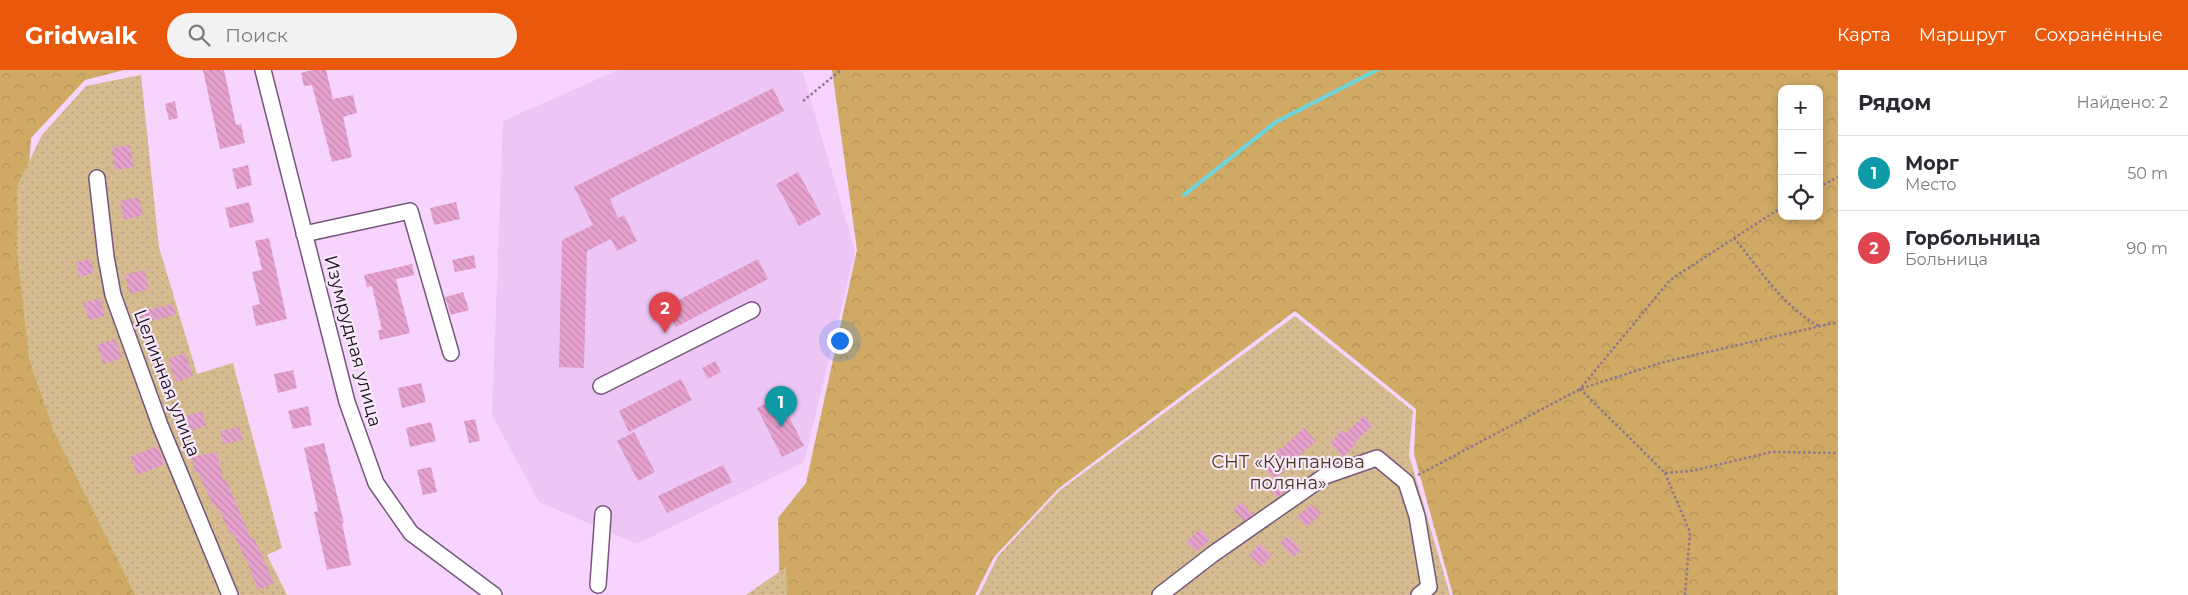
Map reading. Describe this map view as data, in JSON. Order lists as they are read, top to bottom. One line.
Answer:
{"streets":{"street":["Изумрудная улица","Целинная улица"]},"parks":["СНТ «Кунпанова поляна»"],"page":{"header":"Gridwalk","search":"Поиск","nav":["Карта","Маршрут","Сохранённые"],"heading":["Рядом","Найдено: 2"],"map_buttons":["+","−"],"list":[{"mark":"1","name":"Морг","note":"Место","value":"50 m"},{"mark":"2","name":"Горбольница","note":"Больница","value":"90 m"}],"pins":["2","1"]}}
